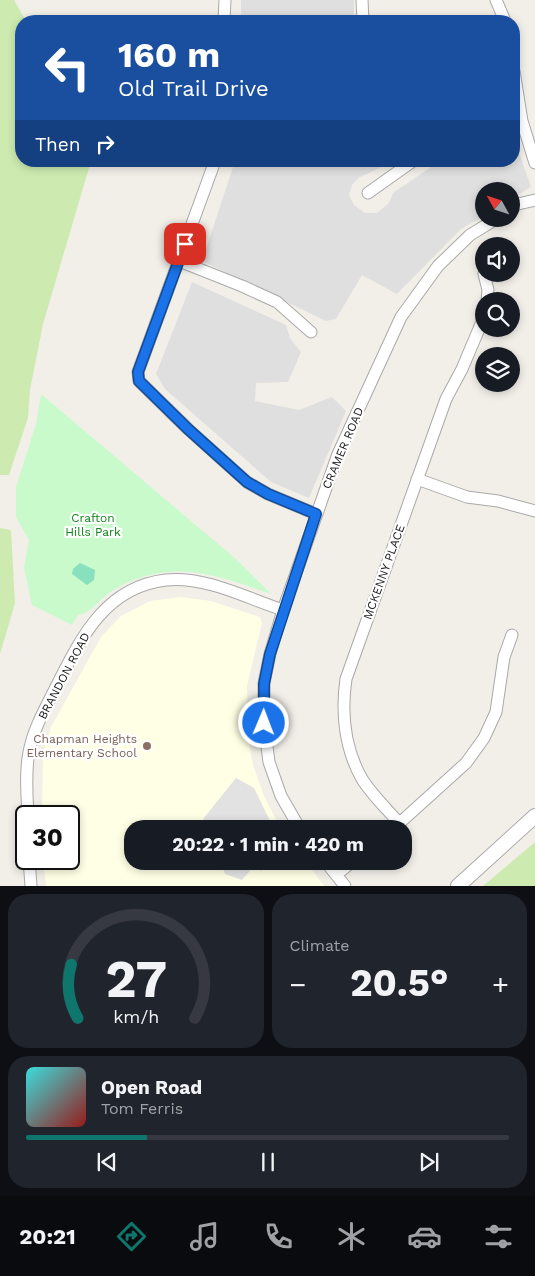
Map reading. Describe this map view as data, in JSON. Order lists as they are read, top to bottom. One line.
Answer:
{"streets":{"street":["CRAMER ROAD","MCKENNY PLACE","BRANDON ROAD"]},"crossings":[["CRAMER ROAD","BRANDON ROAD"]],"parks":["Crafton Hills Park"],"places":["Chapman Heights Elementary School"],"north":"top left","page":{"turn":["160 m","Old Trail Drive"],"then":"Then","limit":"30","trip":"20:22 · 1 min · 420 m","tile":"Climate","heat":["−","20.5°","+"],"song":["Open Road","Tom Ferris"],"tabs":"20:21","gauge":["27","km/h"]}}
